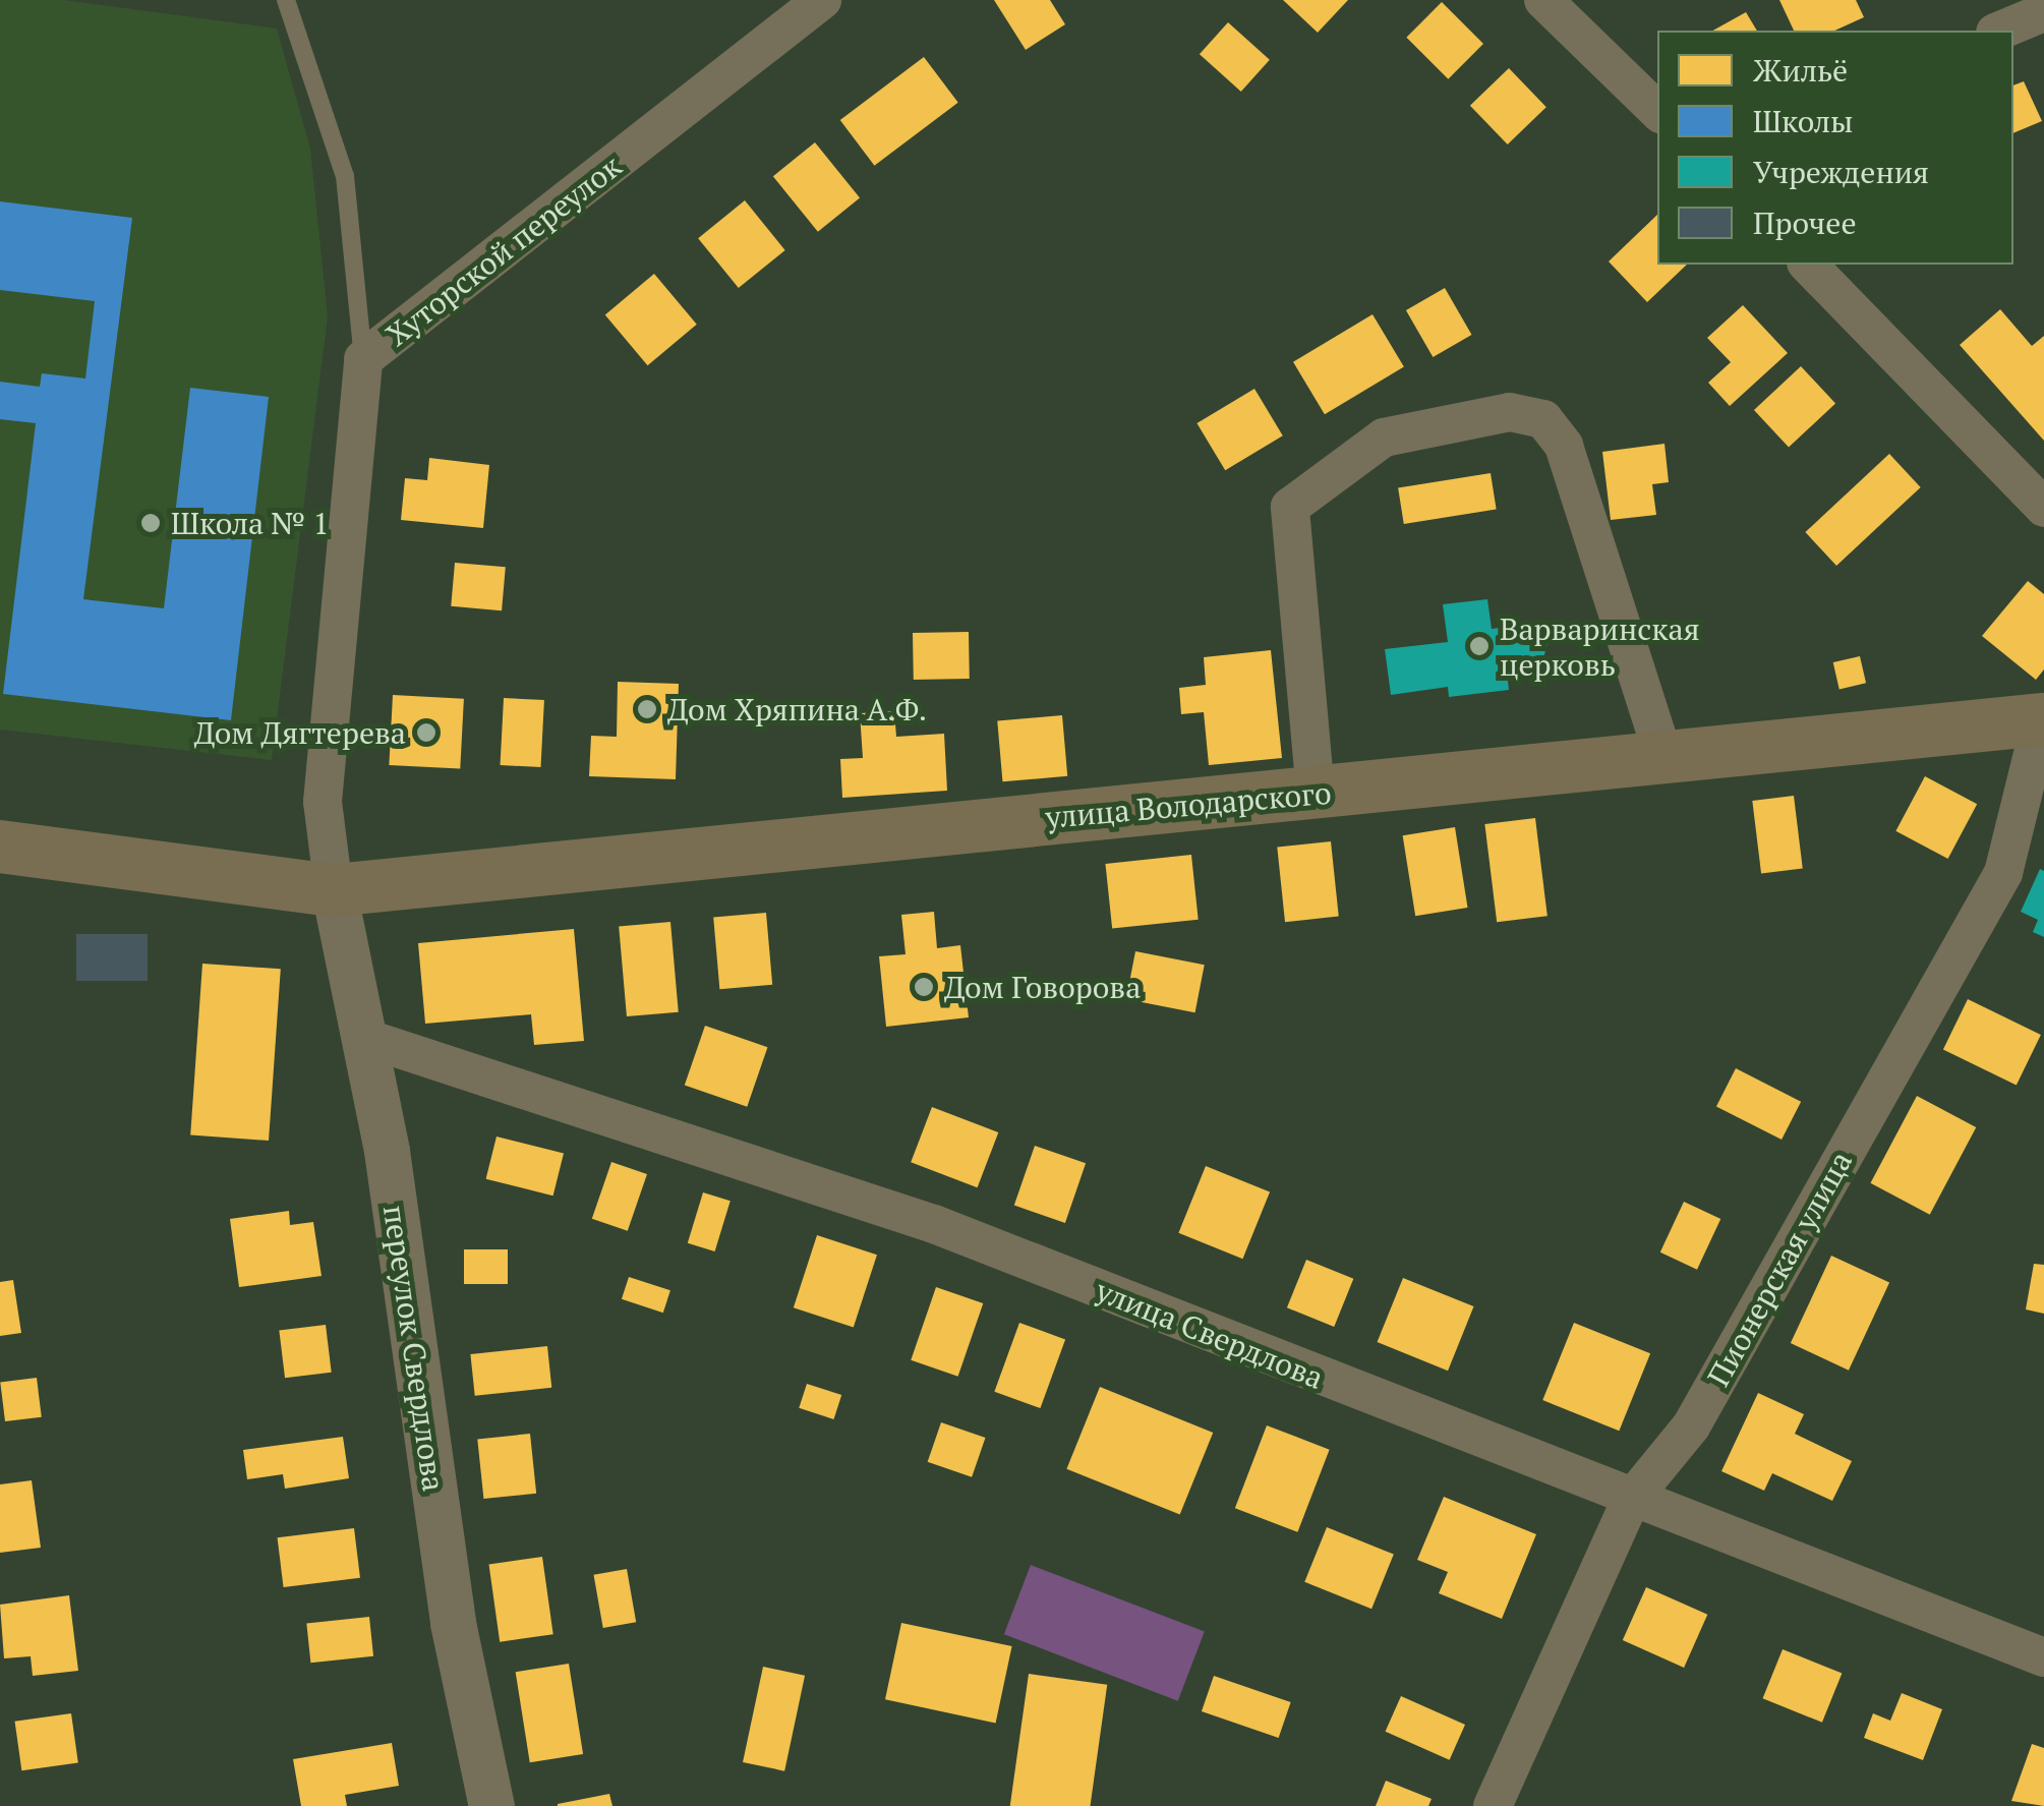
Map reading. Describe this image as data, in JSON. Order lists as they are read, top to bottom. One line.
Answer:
{"streets":{"main road":["улица Володарского"],"street":["Хуторской переулок","Пионерская улица","улица Свердлова","переулок Свердлова"]},"crossings":[["Хуторской переулок","улица Володарского"],["Хуторской переулок","переулок Свердлова"],["улица Володарского","Пионерская улица"],["улица Володарского","переулок Свердлова"],["Пионерская улица","улица Свердлова"],["улица Свердлова","переулок Свердлова"]],"places":["Школа № 1","Варваринская церковь","Дом Хряпина А.Ф.","Дом Дягтерева","Дом Говорова"],"legend":["Жильё","Школы","Учреждения","Прочее"]}
